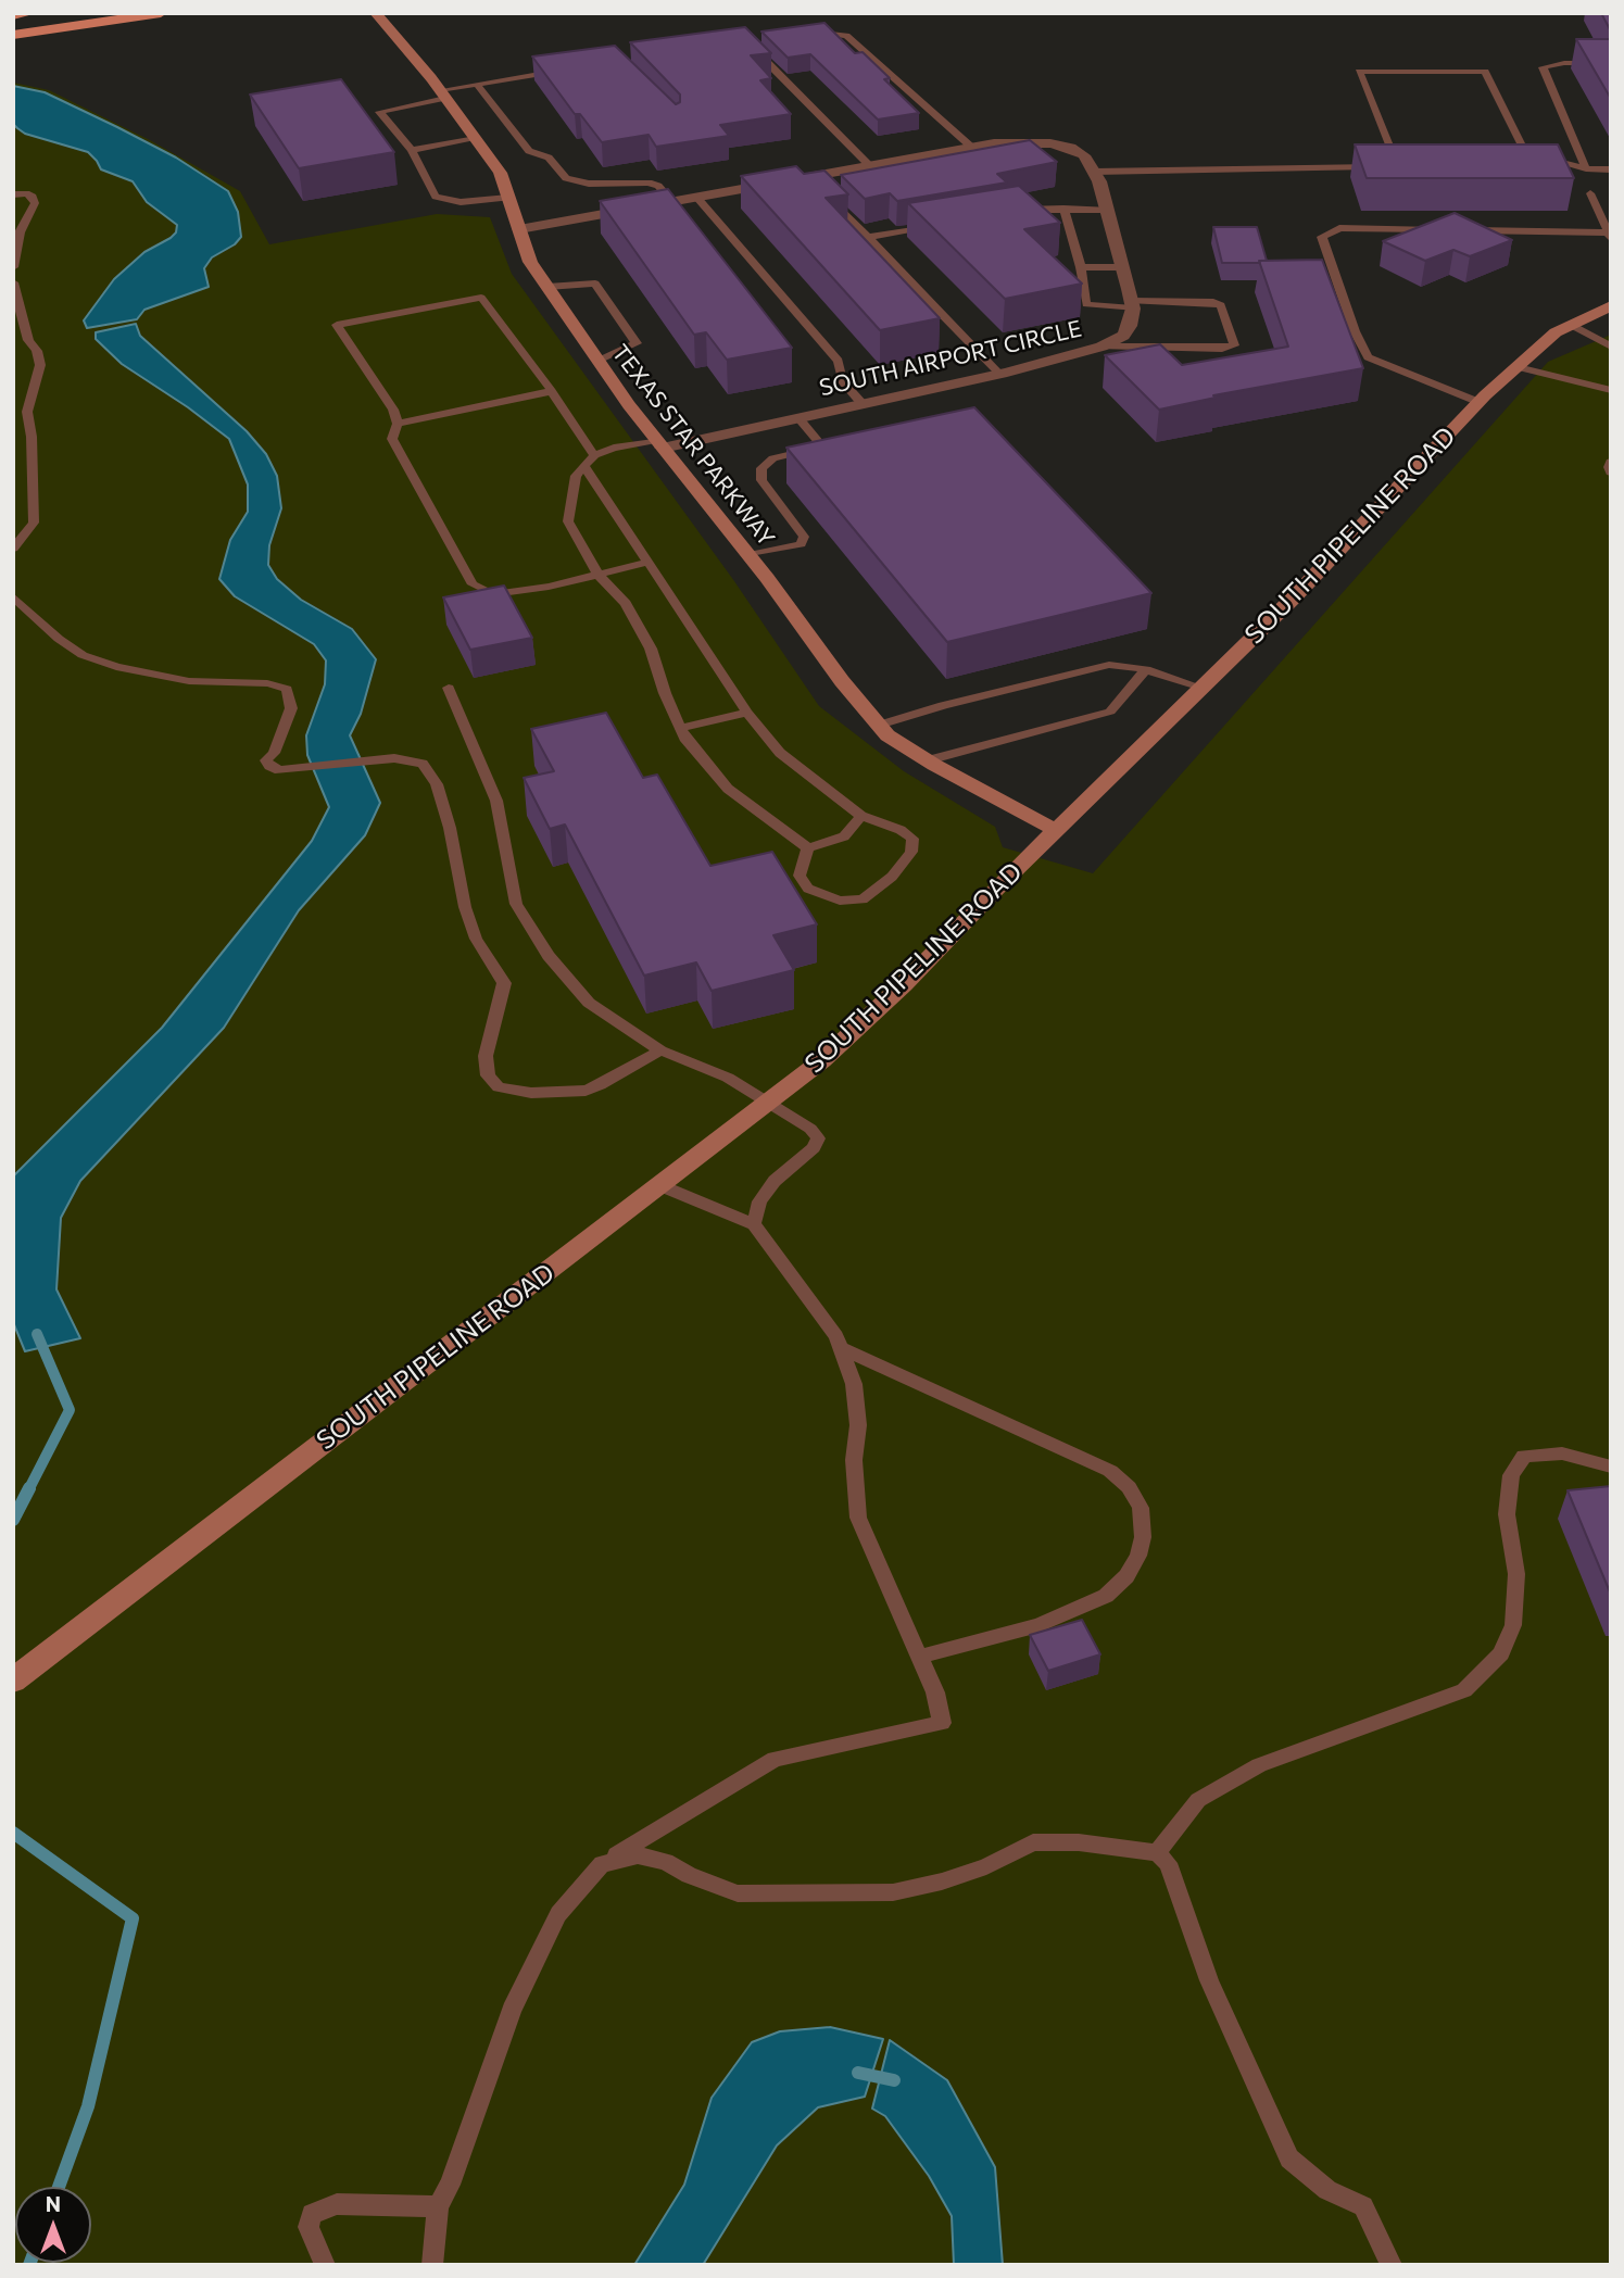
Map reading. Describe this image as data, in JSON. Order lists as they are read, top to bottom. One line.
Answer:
{"streets":{"street":["SOUTH AIRPORT CIRCLE","TEXAS STAR PARKWAY","SOUTH PIPELINE ROAD"]},"crossings":[["SOUTH AIRPORT CIRCLE","TEXAS STAR PARKWAY"],["TEXAS STAR PARKWAY","SOUTH PIPELINE ROAD"]],"north":"top"}
